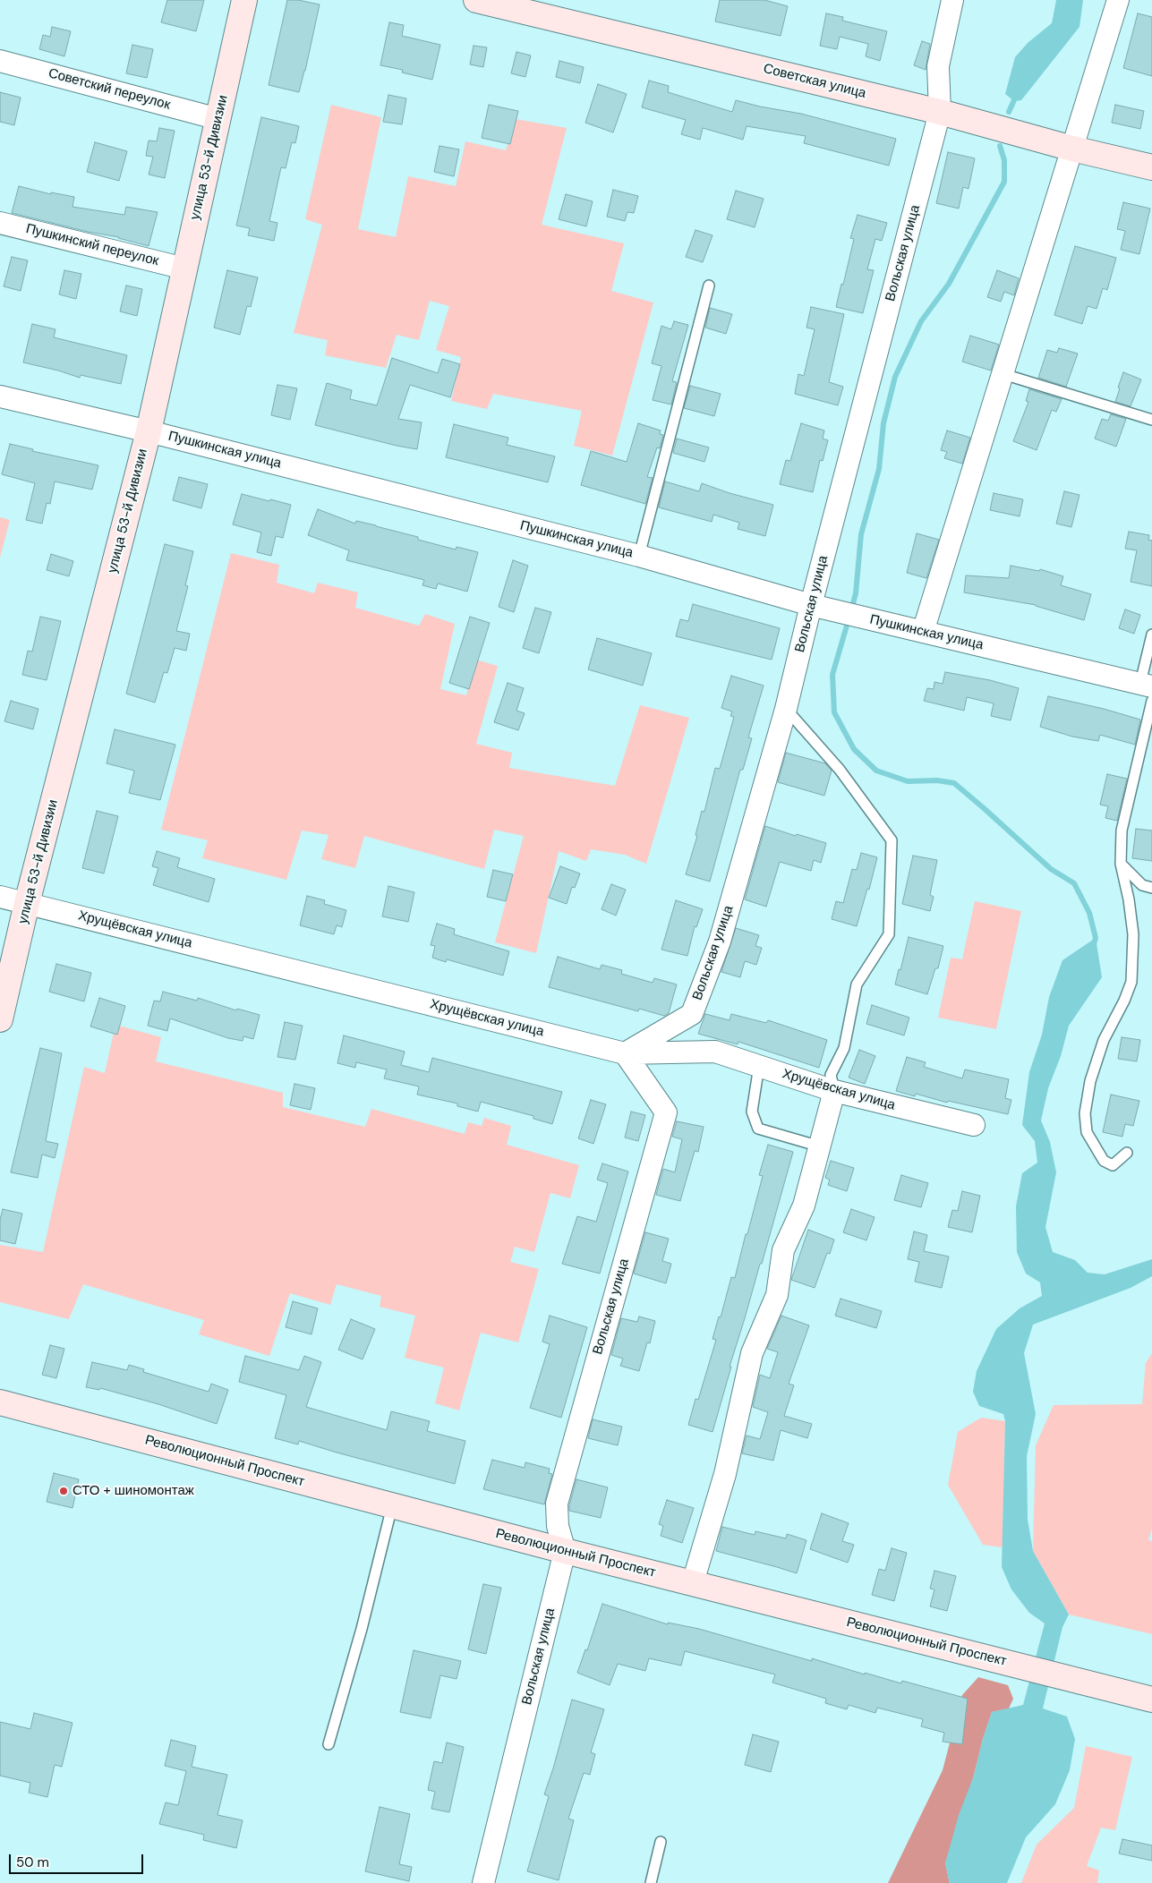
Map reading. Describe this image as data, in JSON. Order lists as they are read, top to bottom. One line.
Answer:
{"streets":{"street":["Советская улица","Советский переулок","улица 53-й Дивизии","Пушкинский переулок","Вольская улица","Пушкинская улица","Хрущёвская улица","Революционный Проспект"]},"crossings":[["Советская улица","Вольская улица"],["Советский переулок","улица 53-й Дивизии"],["улица 53-й Дивизии","Пушкинский переулок"],["улица 53-й Дивизии","Пушкинская улица"],["улица 53-й Дивизии","Хрущёвская улица"],["Вольская улица","Пушкинская улица"],["Вольская улица","Хрущёвская улица"],["Вольская улица","Революционный Проспект"]],"places":["СТО + шиномонтаж"],"scale_bar":"50 m"}
